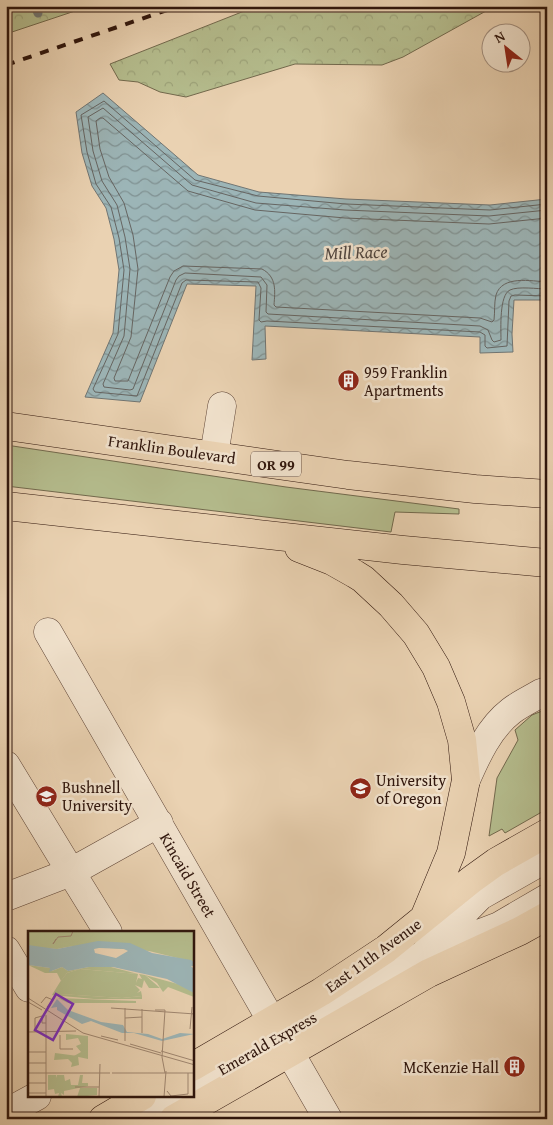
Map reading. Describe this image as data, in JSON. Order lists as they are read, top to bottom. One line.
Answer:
{"streets":{"main road":["Franklin Boulevard","OR 99","East 11th Avenue"],"street":["Kincaid Street","Emerald Express"]},"crossings":[["Kincaid Street","East 11th Avenue"],["Kincaid Street","Emerald Express"],["East 11th Avenue","Emerald Express"]],"water":["Mill Race"],"places":{"building":["959 Franklin Apartments","McKenzie Hall"],"school or university":["University of Oregon","Bushnell University"]},"north":"top left"}
